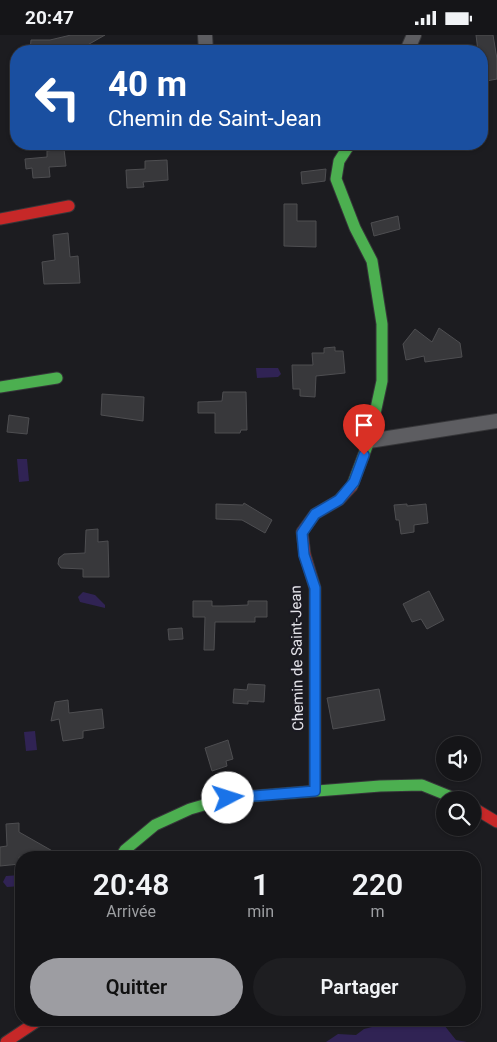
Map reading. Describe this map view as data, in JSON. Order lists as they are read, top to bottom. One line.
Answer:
{"streets":{"street":["Chemin de Saint-Jean"]},"page":{"status":"20:47","turn":["40 m","Chemin de Saint-Jean"],"eta":["20:48","Arrivée","1","min","220","m"],"buttons":["Quitter","Partager"]}}
